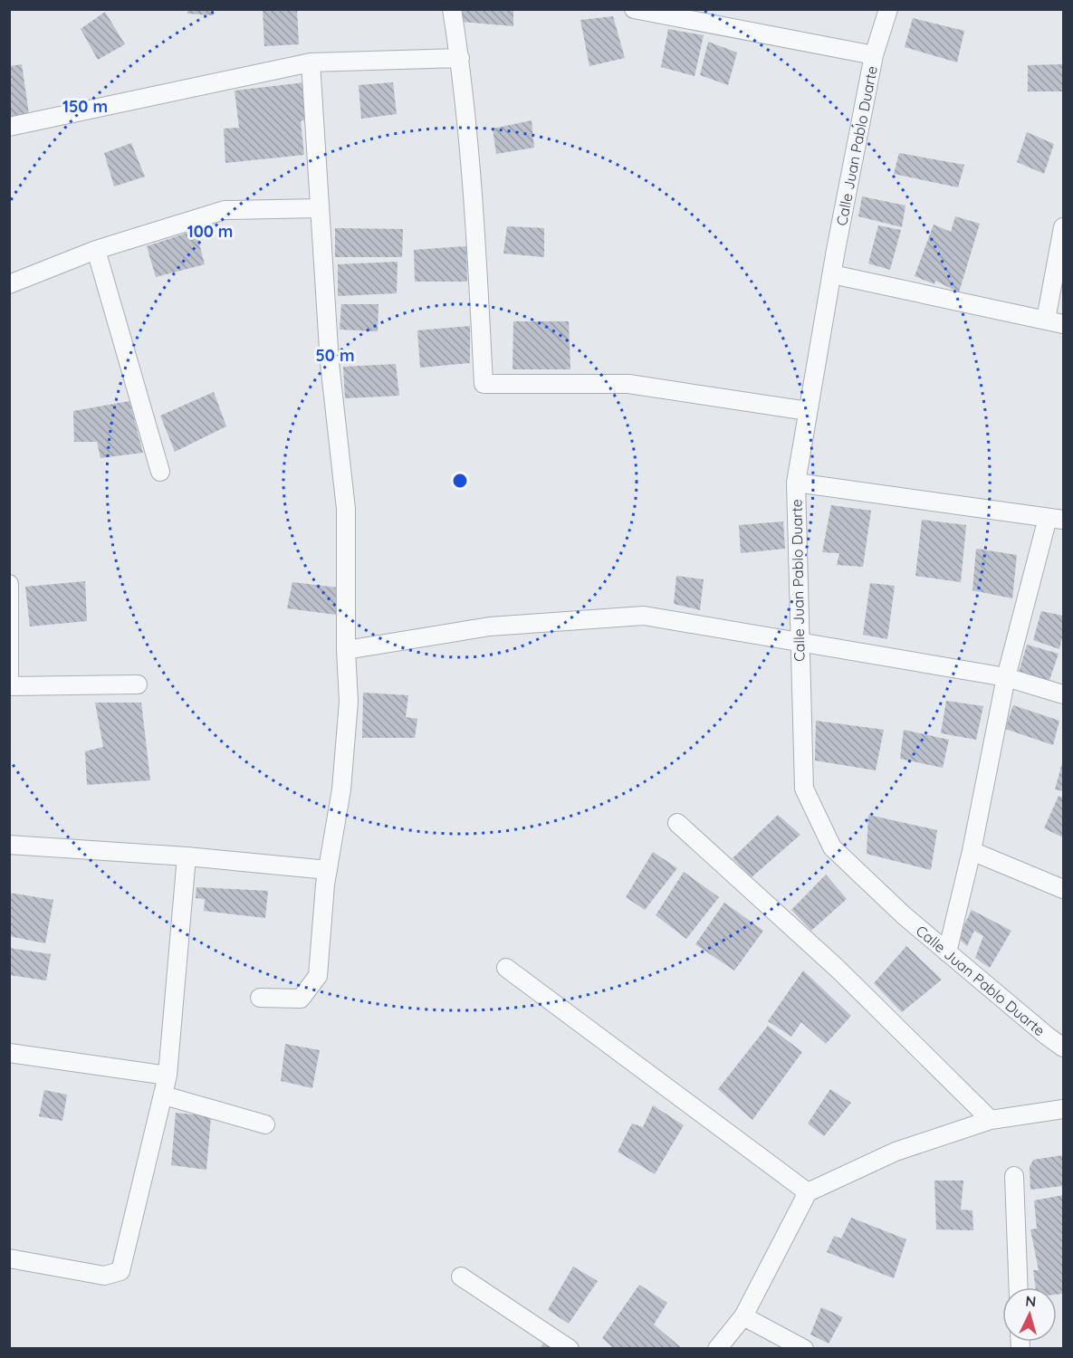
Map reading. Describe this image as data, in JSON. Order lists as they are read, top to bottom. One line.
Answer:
{"streets":{"street":["Calle Juan Pablo Duarte"]},"north":"top","rings":["150 m","100 m","50 m"]}
